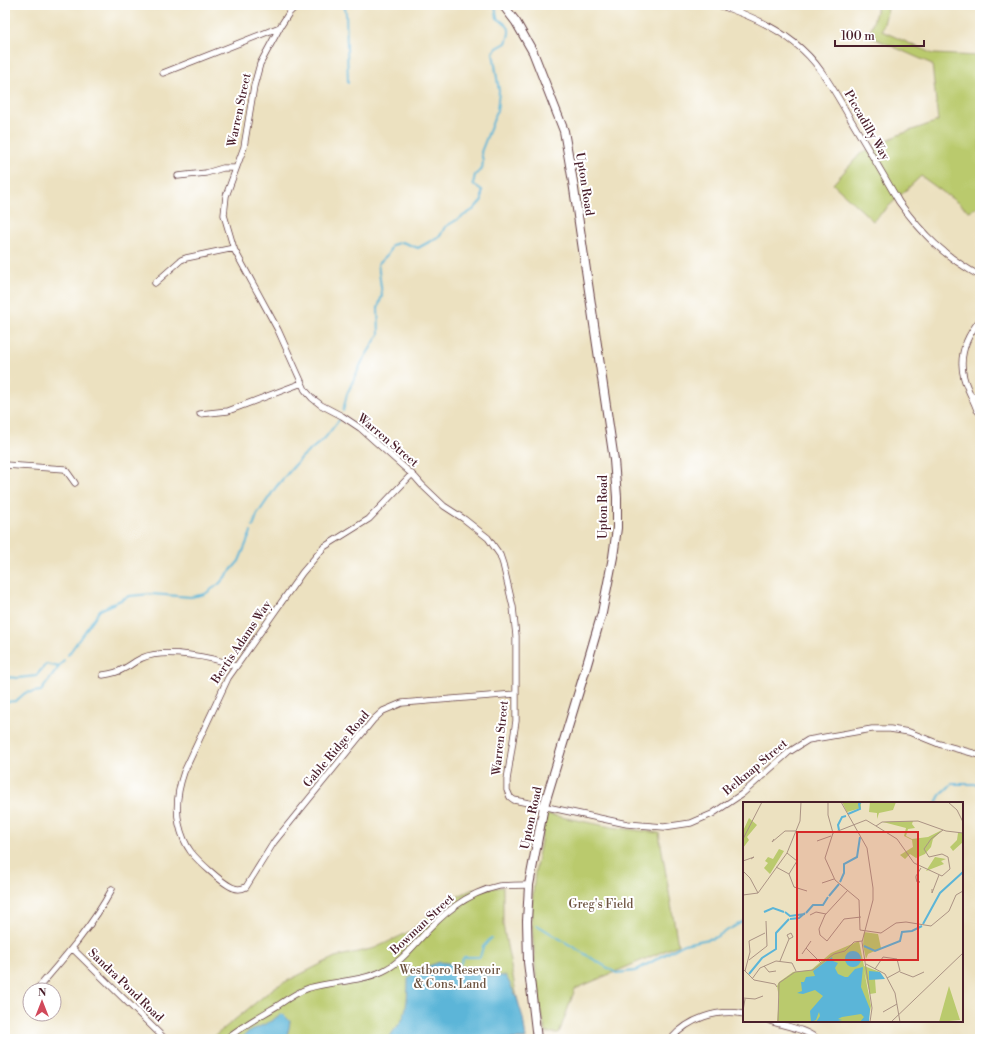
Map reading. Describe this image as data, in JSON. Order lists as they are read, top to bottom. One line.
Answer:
{"streets":{"main road":["Upton Road"],"street":["Warren Street","Piccadilly Way","Bertis Adams Way","Gable Ridge Road","Belknap Street","Bowman Street","Sandra Pond Road"]},"crossings":[["Warren Street","Upton Road"],["Warren Street","Bertis Adams Way"],["Warren Street","Gable Ridge Road"],["Warren Street","Belknap Street"],["Upton Road","Belknap Street"],["Upton Road","Bowman Street"],["Bertis Adams Way","Gable Ridge Road"]],"parks":["Greg's Field","Westboro Resevoir & Cons. Land"],"scale_bar":"100 m","north":"top"}
